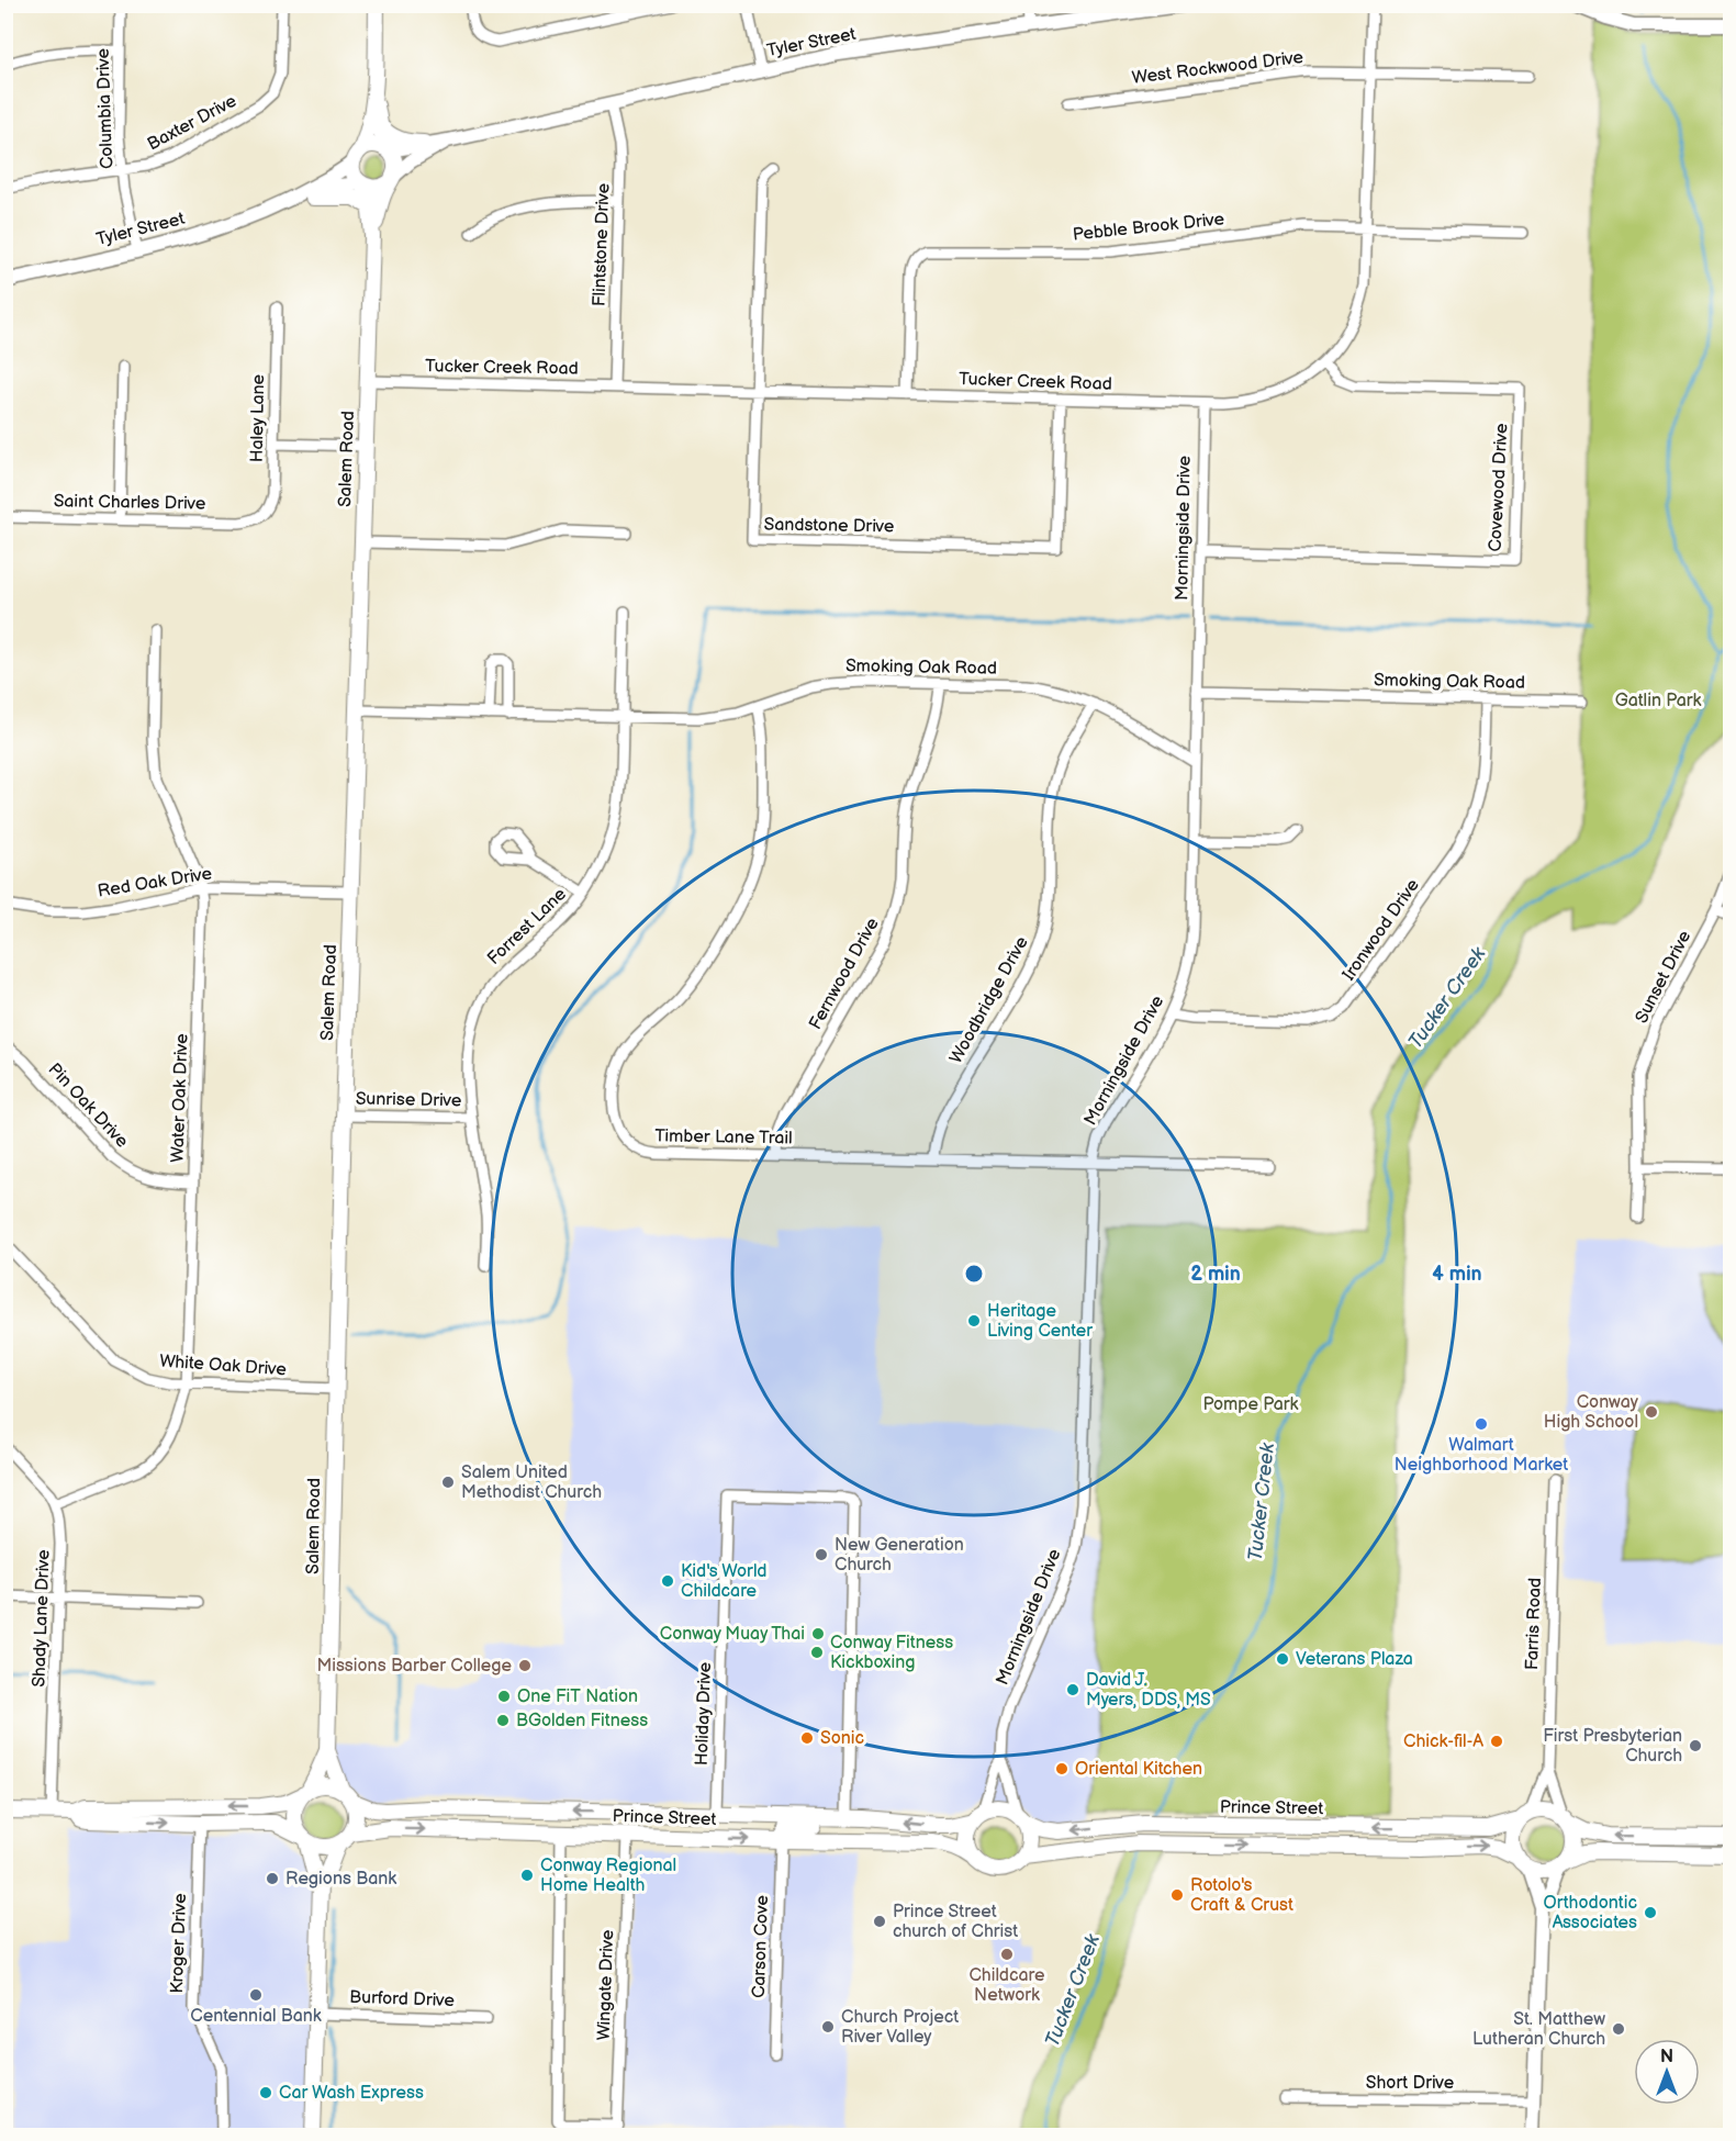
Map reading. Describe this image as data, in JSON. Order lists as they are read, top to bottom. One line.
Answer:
{"streets":{"main road":["Salem Road","Prince Street"],"street":["Tyler Street","West Rockwood Drive","Columbia Drive","Baxter Drive","Pebble Brook Drive","Flintstone Drive","Tucker Creek Road","Haley Lane","Covewood Drive","Saint Charles Drive","Sandstone Drive","Morningside Drive","Smoking Oak Road","Red Oak Drive","Forrest Lane","Ironwood Drive","Fernwood Drive","Sunset Drive","Woodbridge Drive","Water Oak Drive","Sunrise Drive","Pin Oak Drive","Timber Lane Trail","White Oak Drive","Shady Lane Drive","Farris Road","Holiday Drive","Kroger Drive","Carson Cove","Wingate Drive","Burford Drive","Short Drive"]},"crossings":[["Tyler Street","Columbia Drive"],["Tyler Street","Flintstone Drive"],["Tyler Street","Salem Road"],["West Rockwood Drive","Tucker Creek Road"],["Columbia Drive","Baxter Drive"],["Pebble Brook Drive","Tucker Creek Road"],["Flintstone Drive","Tucker Creek Road"],["Tucker Creek Road","Salem Road"],["Tucker Creek Road","Covewood Drive"],["Tucker Creek Road","Sandstone Drive"],["Tucker Creek Road","Morningside Drive"],["Haley Lane","Saint Charles Drive"],["Salem Road","Smoking Oak Road"],["Salem Road","Red Oak Drive"],["Salem Road","Sunrise Drive"],["Salem Road","White Oak Drive"],["Salem Road","Prince Street"],["Covewood Drive","Morningside Drive"],["Morningside Drive","Smoking Oak Road"],["Morningside Drive","Ironwood Drive"],["Morningside Drive","Timber Lane Trail"],["Morningside Drive","Prince Street"],["Smoking Oak Road","Forrest Lane"],["Smoking Oak Road","Ironwood Drive"],["Smoking Oak Road","Fernwood Drive"],["Smoking Oak Road","Woodbridge Drive"],["Smoking Oak Road","Timber Lane Trail"],["Red Oak Drive","Water Oak Drive"],["Forrest Lane","Sunrise Drive"],["Fernwood Drive","Timber Lane Trail"],["Woodbridge Drive","Timber Lane Trail"],["Water Oak Drive","Pin Oak Drive"],["Water Oak Drive","White Oak Drive"],["Water Oak Drive","Shady Lane Drive"],["Farris Road","Prince Street"],["Holiday Drive","Prince Street"],["Prince Street","Carson Cove"],["Prince Street","Wingate Drive"]],"water":["Tucker Creek"],"parks":["Gatlin Park","Pompe Park"],"places":["Heritage Living Center","Conway High School","Walmart Neighborhood Market","Salem United Methodist Church","New Generation Church","Kid's World Childcare","Conway Muay Thai","Conway Fitness Kickboxing","Veterans Plaza","Missions Barber College","David J. Myers, DDS, MS","One FiT Nation","BGolden Fitness","Sonic","Chick-fil-A","First Presbyterian Church","Oriental Kitchen","Conway Regional Home Health","Regions Bank","Rotolo's Craft & Crust","Orthodontic Associates","Prince Street church of Christ","Childcare Network","Centennial Bank","Church Project River Valley","St. Matthew Lutheran Church","Car Wash Express"],"north":"top","rings":["2 min","4 min"]}
